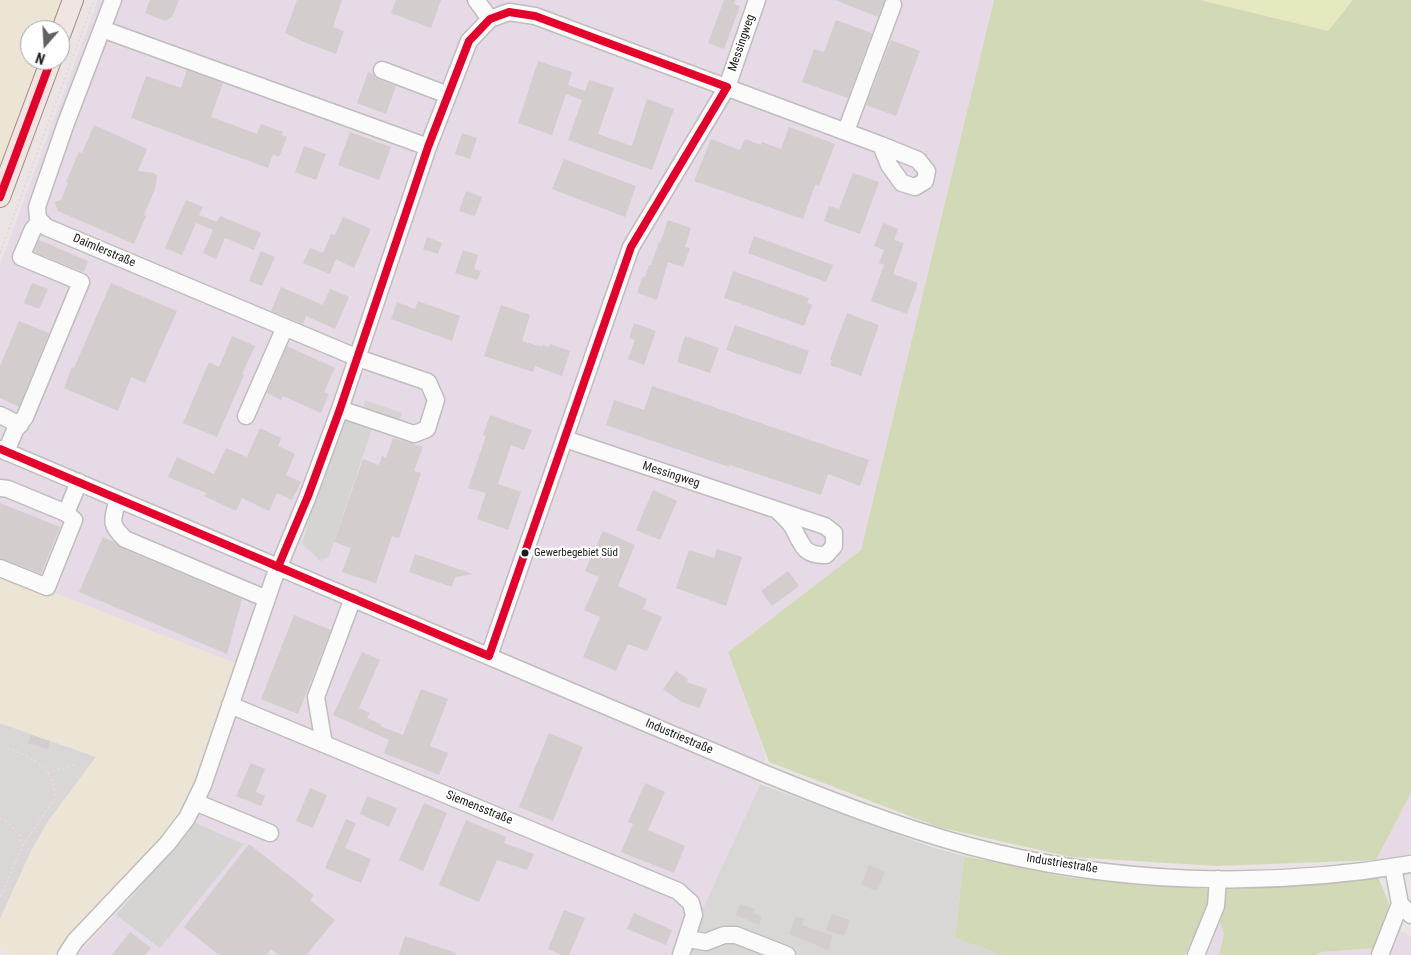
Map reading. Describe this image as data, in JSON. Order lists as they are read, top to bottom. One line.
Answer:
{"streets":{"street":["Messingweg","Daimlerstraße","Industriestraße","Siemensstraße"]},"crossings":[["Messingweg","Industriestraße"]],"places":["Gewerbegebiet Süd"],"north":"bottom"}
